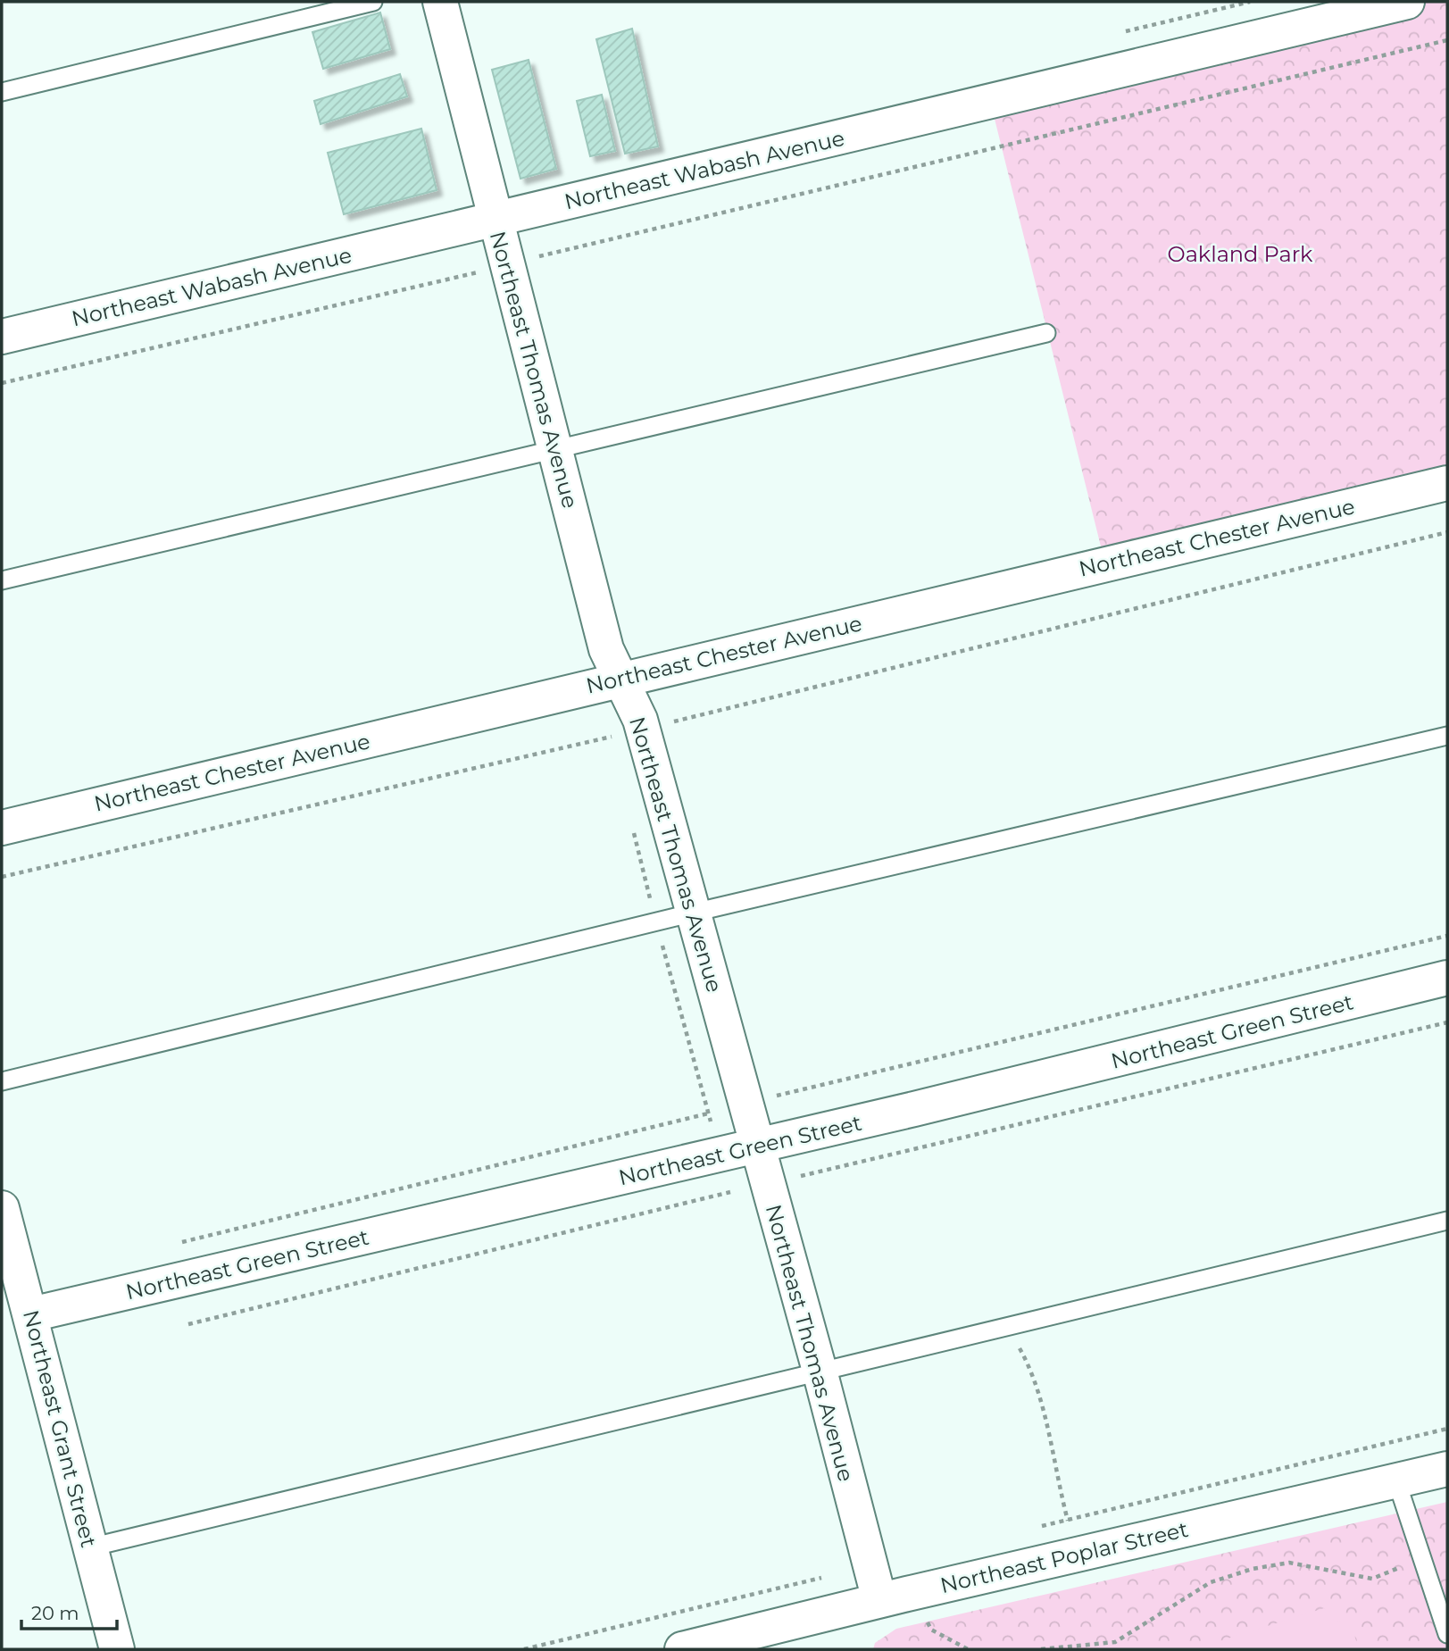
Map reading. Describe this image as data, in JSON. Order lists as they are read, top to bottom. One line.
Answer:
{"streets":{"street":["Northeast Wabash Avenue","Northeast Thomas Avenue","Northeast Chester Avenue","Northeast Green Street","Northeast Grant Street","Northeast Poplar Street"]},"crossings":[["Northeast Wabash Avenue","Northeast Thomas Avenue"],["Northeast Thomas Avenue","Northeast Chester Avenue"],["Northeast Thomas Avenue","Northeast Green Street"],["Northeast Thomas Avenue","Northeast Poplar Street"],["Northeast Green Street","Northeast Grant Street"]],"parks":["Oakland Park"],"scale_bar":"20 m"}
